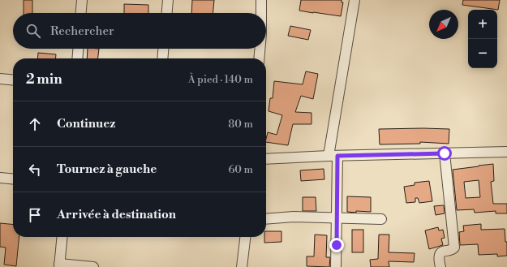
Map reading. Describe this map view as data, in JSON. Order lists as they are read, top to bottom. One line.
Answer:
{"north":"bottom left","page":{"map_buttons":["+","−"],"search":"Rechercher","heading":["2 min","À pied · 140 m"],"list":[["Continuez","80 m"],["Tournez à gauche","60 m"],"Arrivée à destination"]}}
